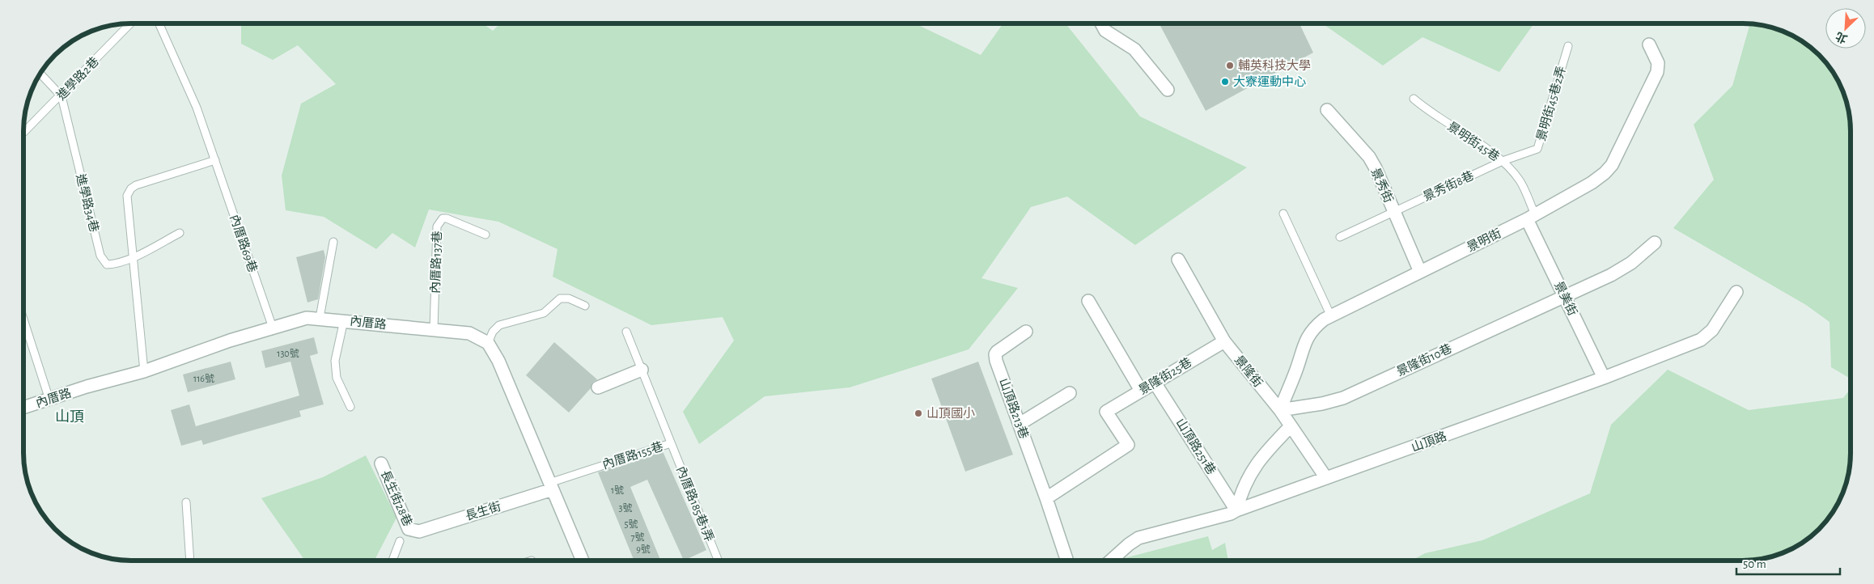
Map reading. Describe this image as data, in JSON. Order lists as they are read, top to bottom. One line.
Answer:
{"streets":{"street":["景秀街","景明街","景美街","內厝路","景隆街10巷","景隆街","景隆街25巷","山頂路213巷","山頂路","山頂路251巷","長生街28巷","長生街"],"lane":["進學路2巷","景明街45巷2弄","景明街45巷","景秀街8巷","進學路34巷","內厝路69巷","內厝路137巷","內厝路155巷","內厝路185巷1弄"]},"crossings":[["進學路2巷","進學路34巷"],["景明街45巷2弄","景明街45巷"],["景明街45巷2弄","景秀街8巷"],["景明街45巷","景秀街8巷"],["景明街45巷","景明街"],["景明街45巷","景美街"],["景秀街","景秀街8巷"],["景秀街","景明街"],["景明街","景美街"],["景明街","景隆街10巷"],["景明街","景隆街"],["內厝路69巷","內厝路"],["內厝路137巷","內厝路"],["景美街","景隆街10巷"],["景美街","山頂路"],["景隆街10巷","景隆街"],["景隆街","景隆街25巷"],["景隆街","山頂路"],["景隆街25巷","山頂路213巷"],["景隆街25巷","山頂路251巷"],["山頂路","山頂路251巷"],["內厝路155巷","內厝路185巷1弄"],["內厝路155巷","長生街"],["長生街28巷","長生街"]],"districts":["山頂"],"places":["輔英科技大學","大寮運動中心","山頂國小"],"house_numbers":["130號","116號","1號","3號","5號","7號","9號"],"scale_bar":"50 m","north":"bottom left"}
